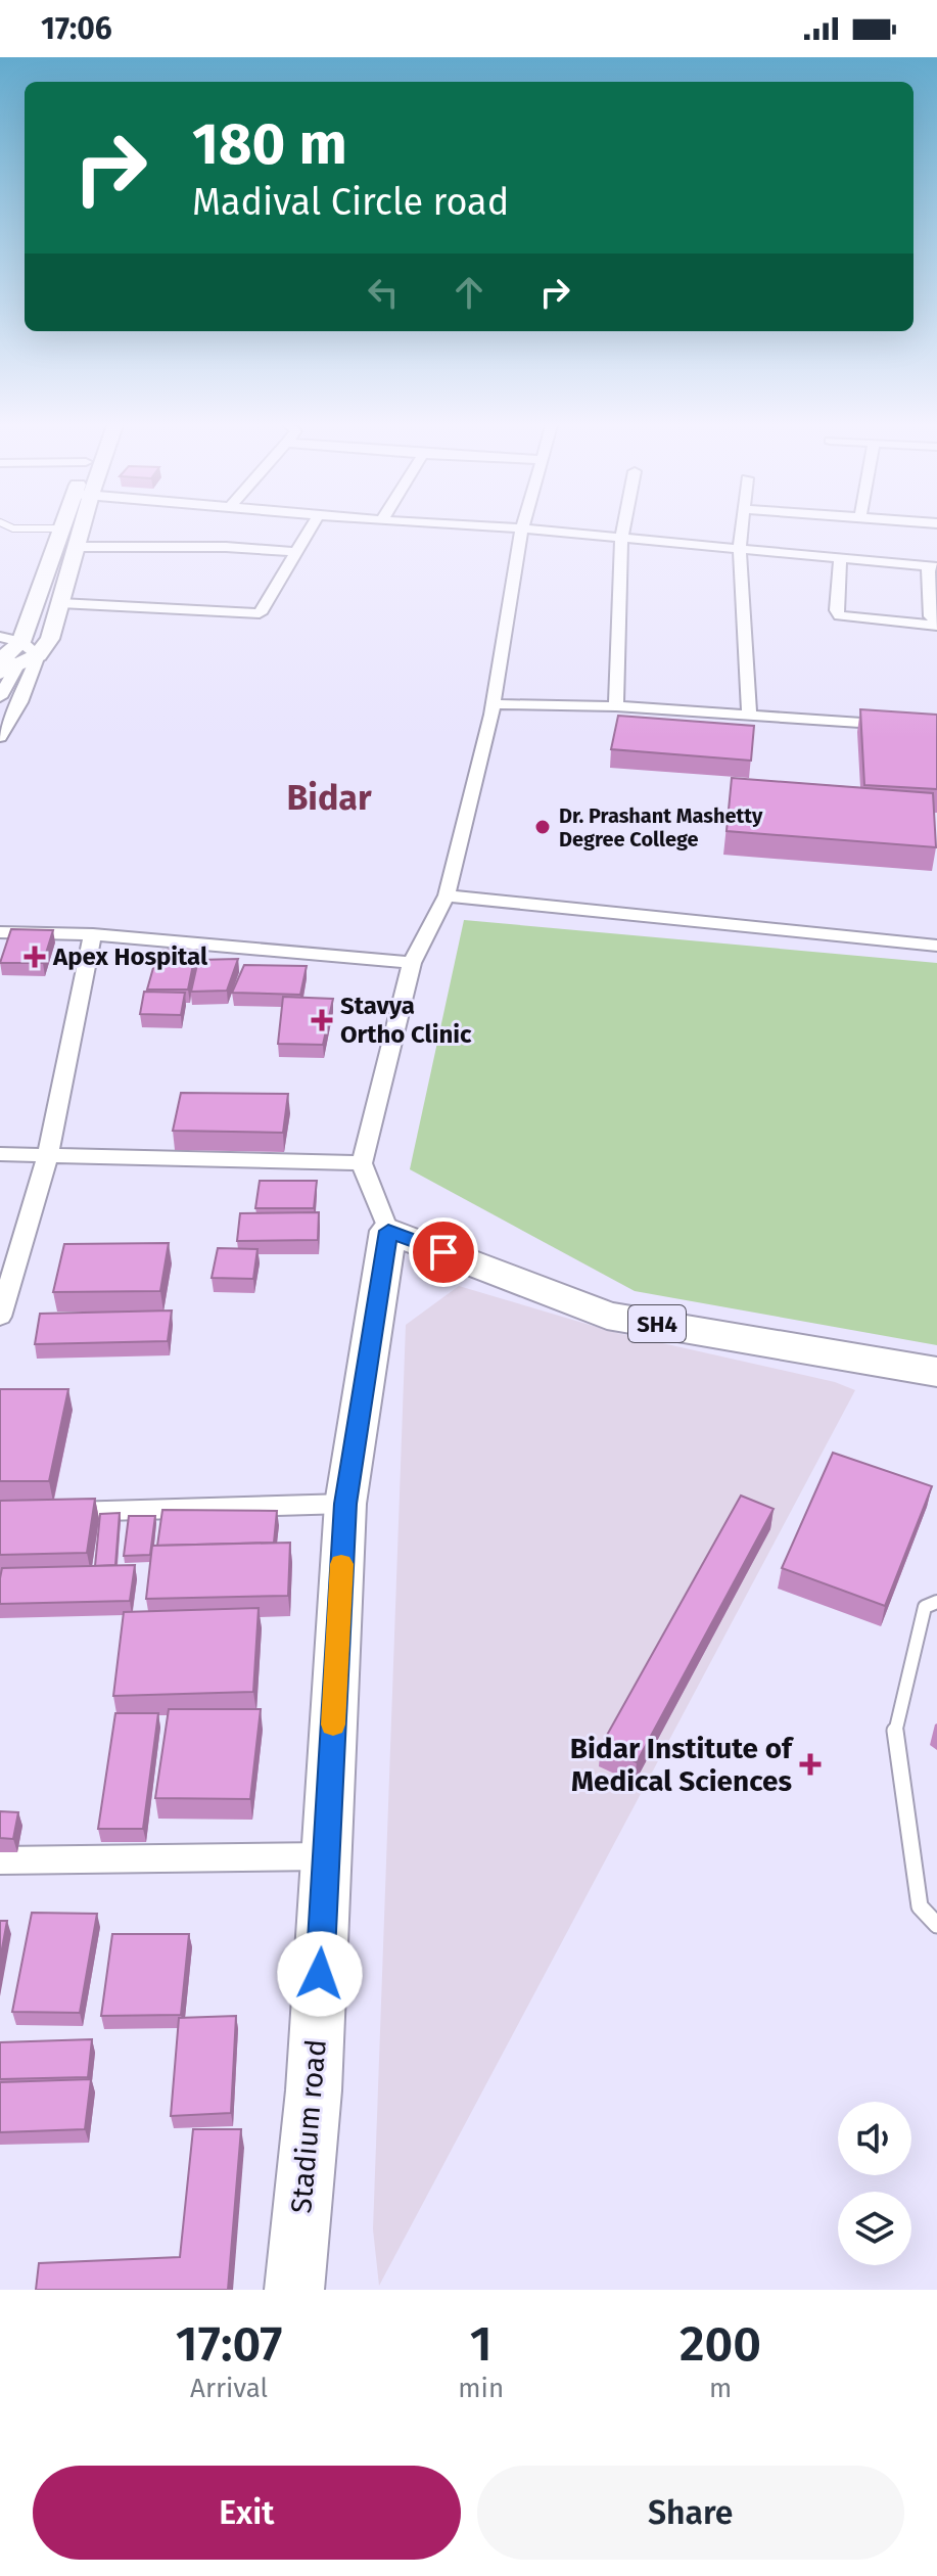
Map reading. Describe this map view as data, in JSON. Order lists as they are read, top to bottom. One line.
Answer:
{"streets":{"highway":["SH4","Stadium road"]},"crossings":[["SH4","Stadium road"]],"districts":["Bidar"],"places":{"other":["Dr. Prashant Mashetty Degree College"],"health":["Apex Hospital","Stavya Ortho Clinic","Bidar Institute of Medical Sciences"]},"page":{"status":"17:06","turn":["180 m","Madival Circle road"],"eta":["17:07","Arrival","1","min","200","m"],"buttons":["Exit","Share"]}}
